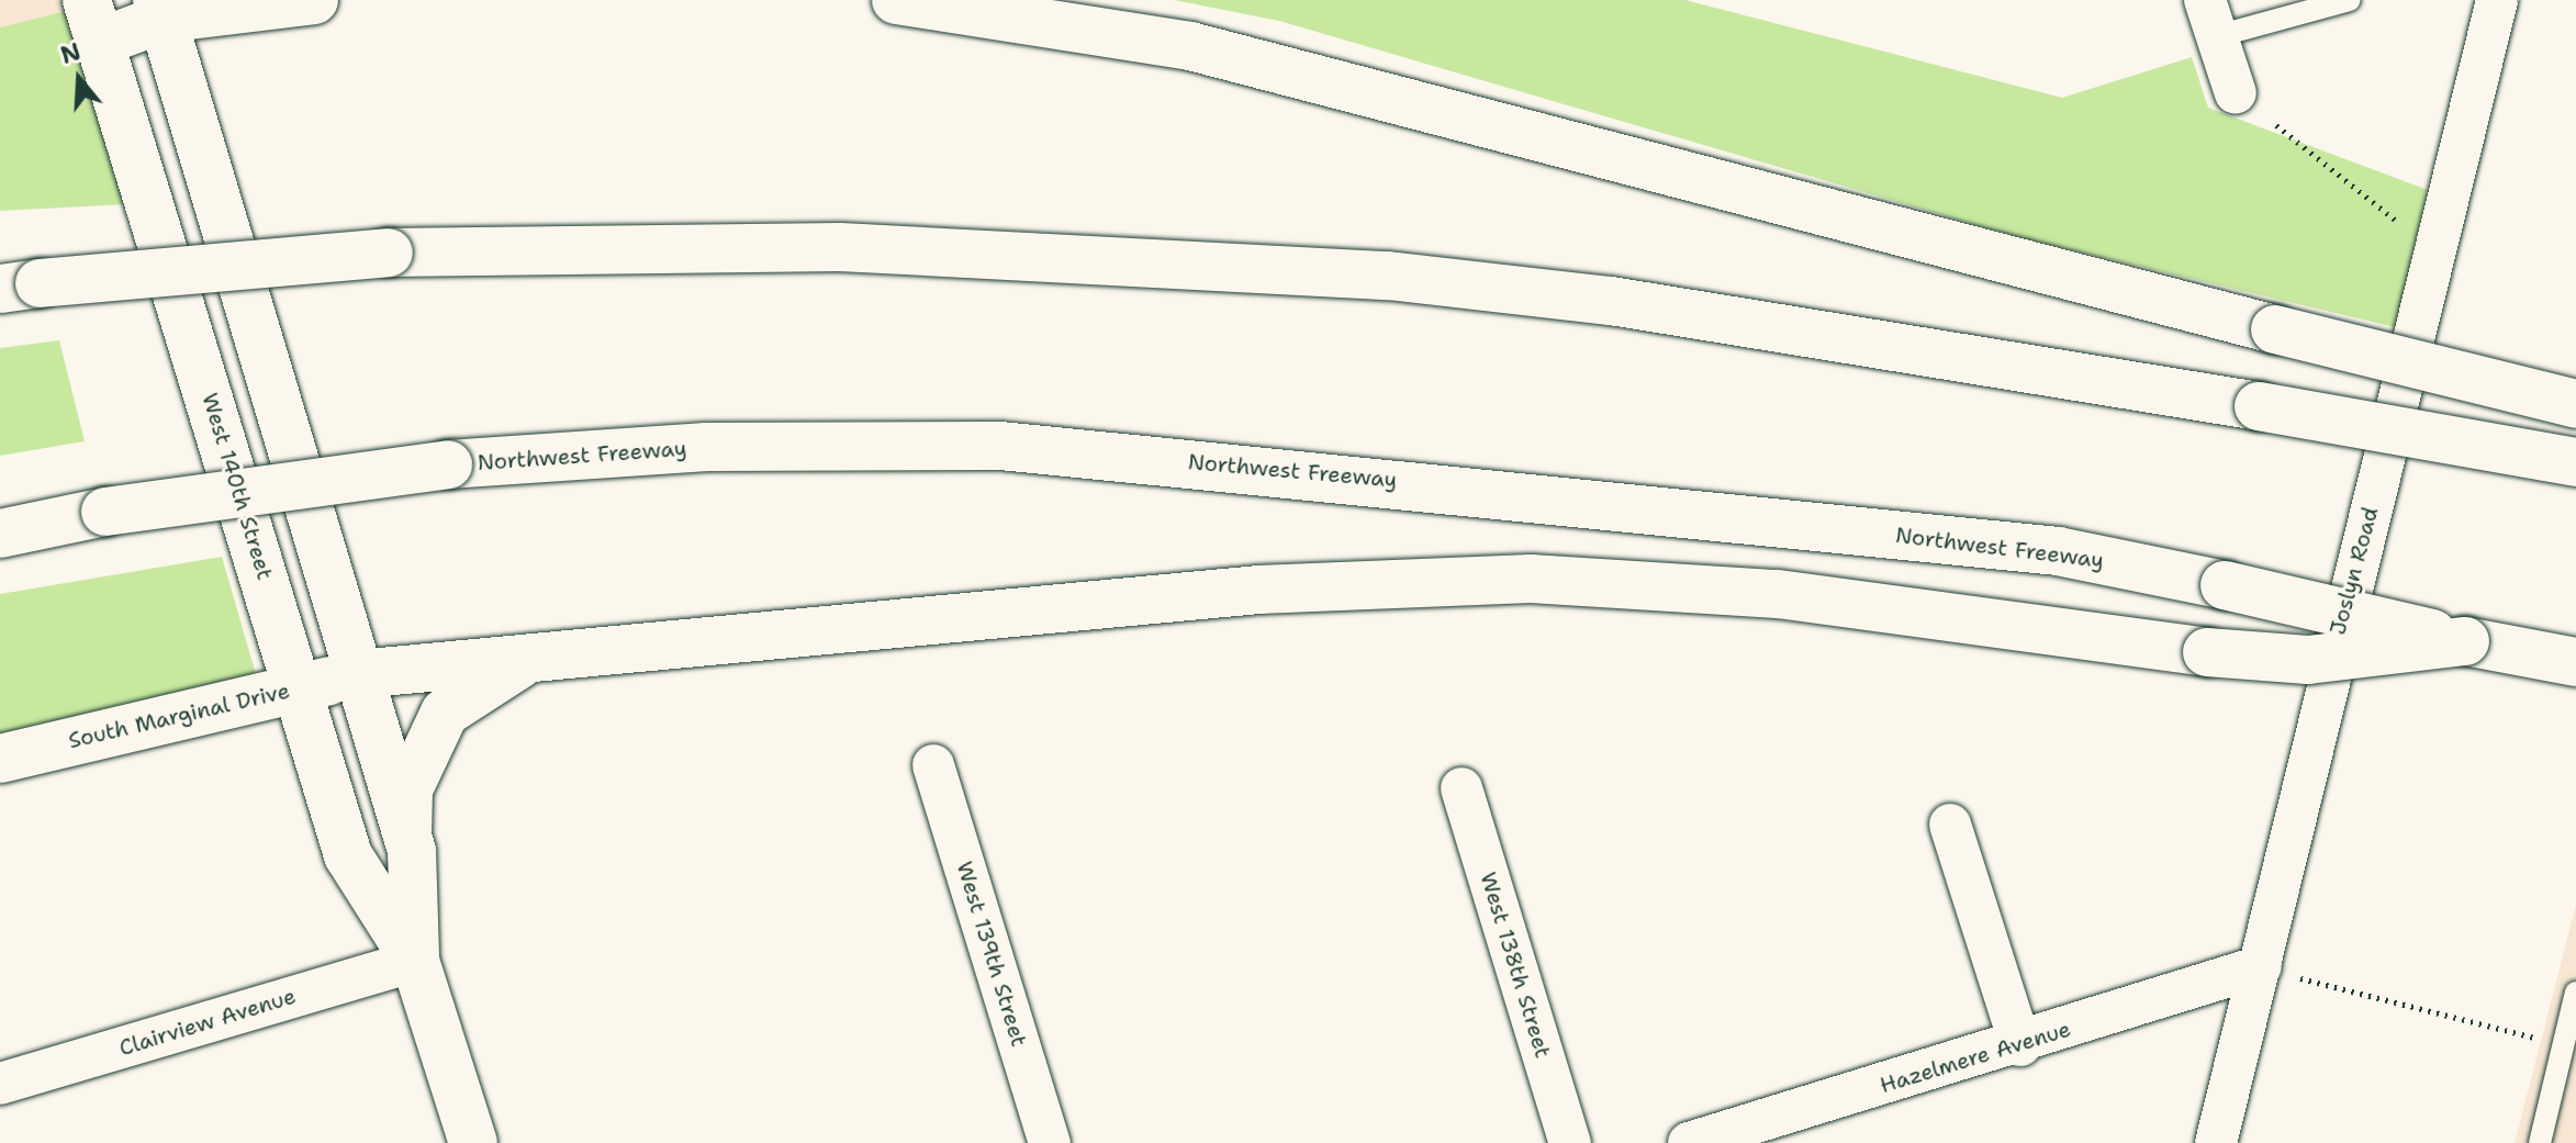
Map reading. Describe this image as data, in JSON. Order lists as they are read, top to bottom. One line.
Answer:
{"streets":{"main road":["Northwest Freeway","West 140th Street","South Marginal Drive"],"street":["Joslyn Road","West 139th Street","West 138th Street","Clairview Avenue","Hazelmere Avenue"]},"crossings":[["Northwest Freeway","South Marginal Drive"],["West 140th Street","South Marginal Drive"],["West 140th Street","Clairview Avenue"],["Joslyn Road","Hazelmere Avenue"]],"north":"top"}
